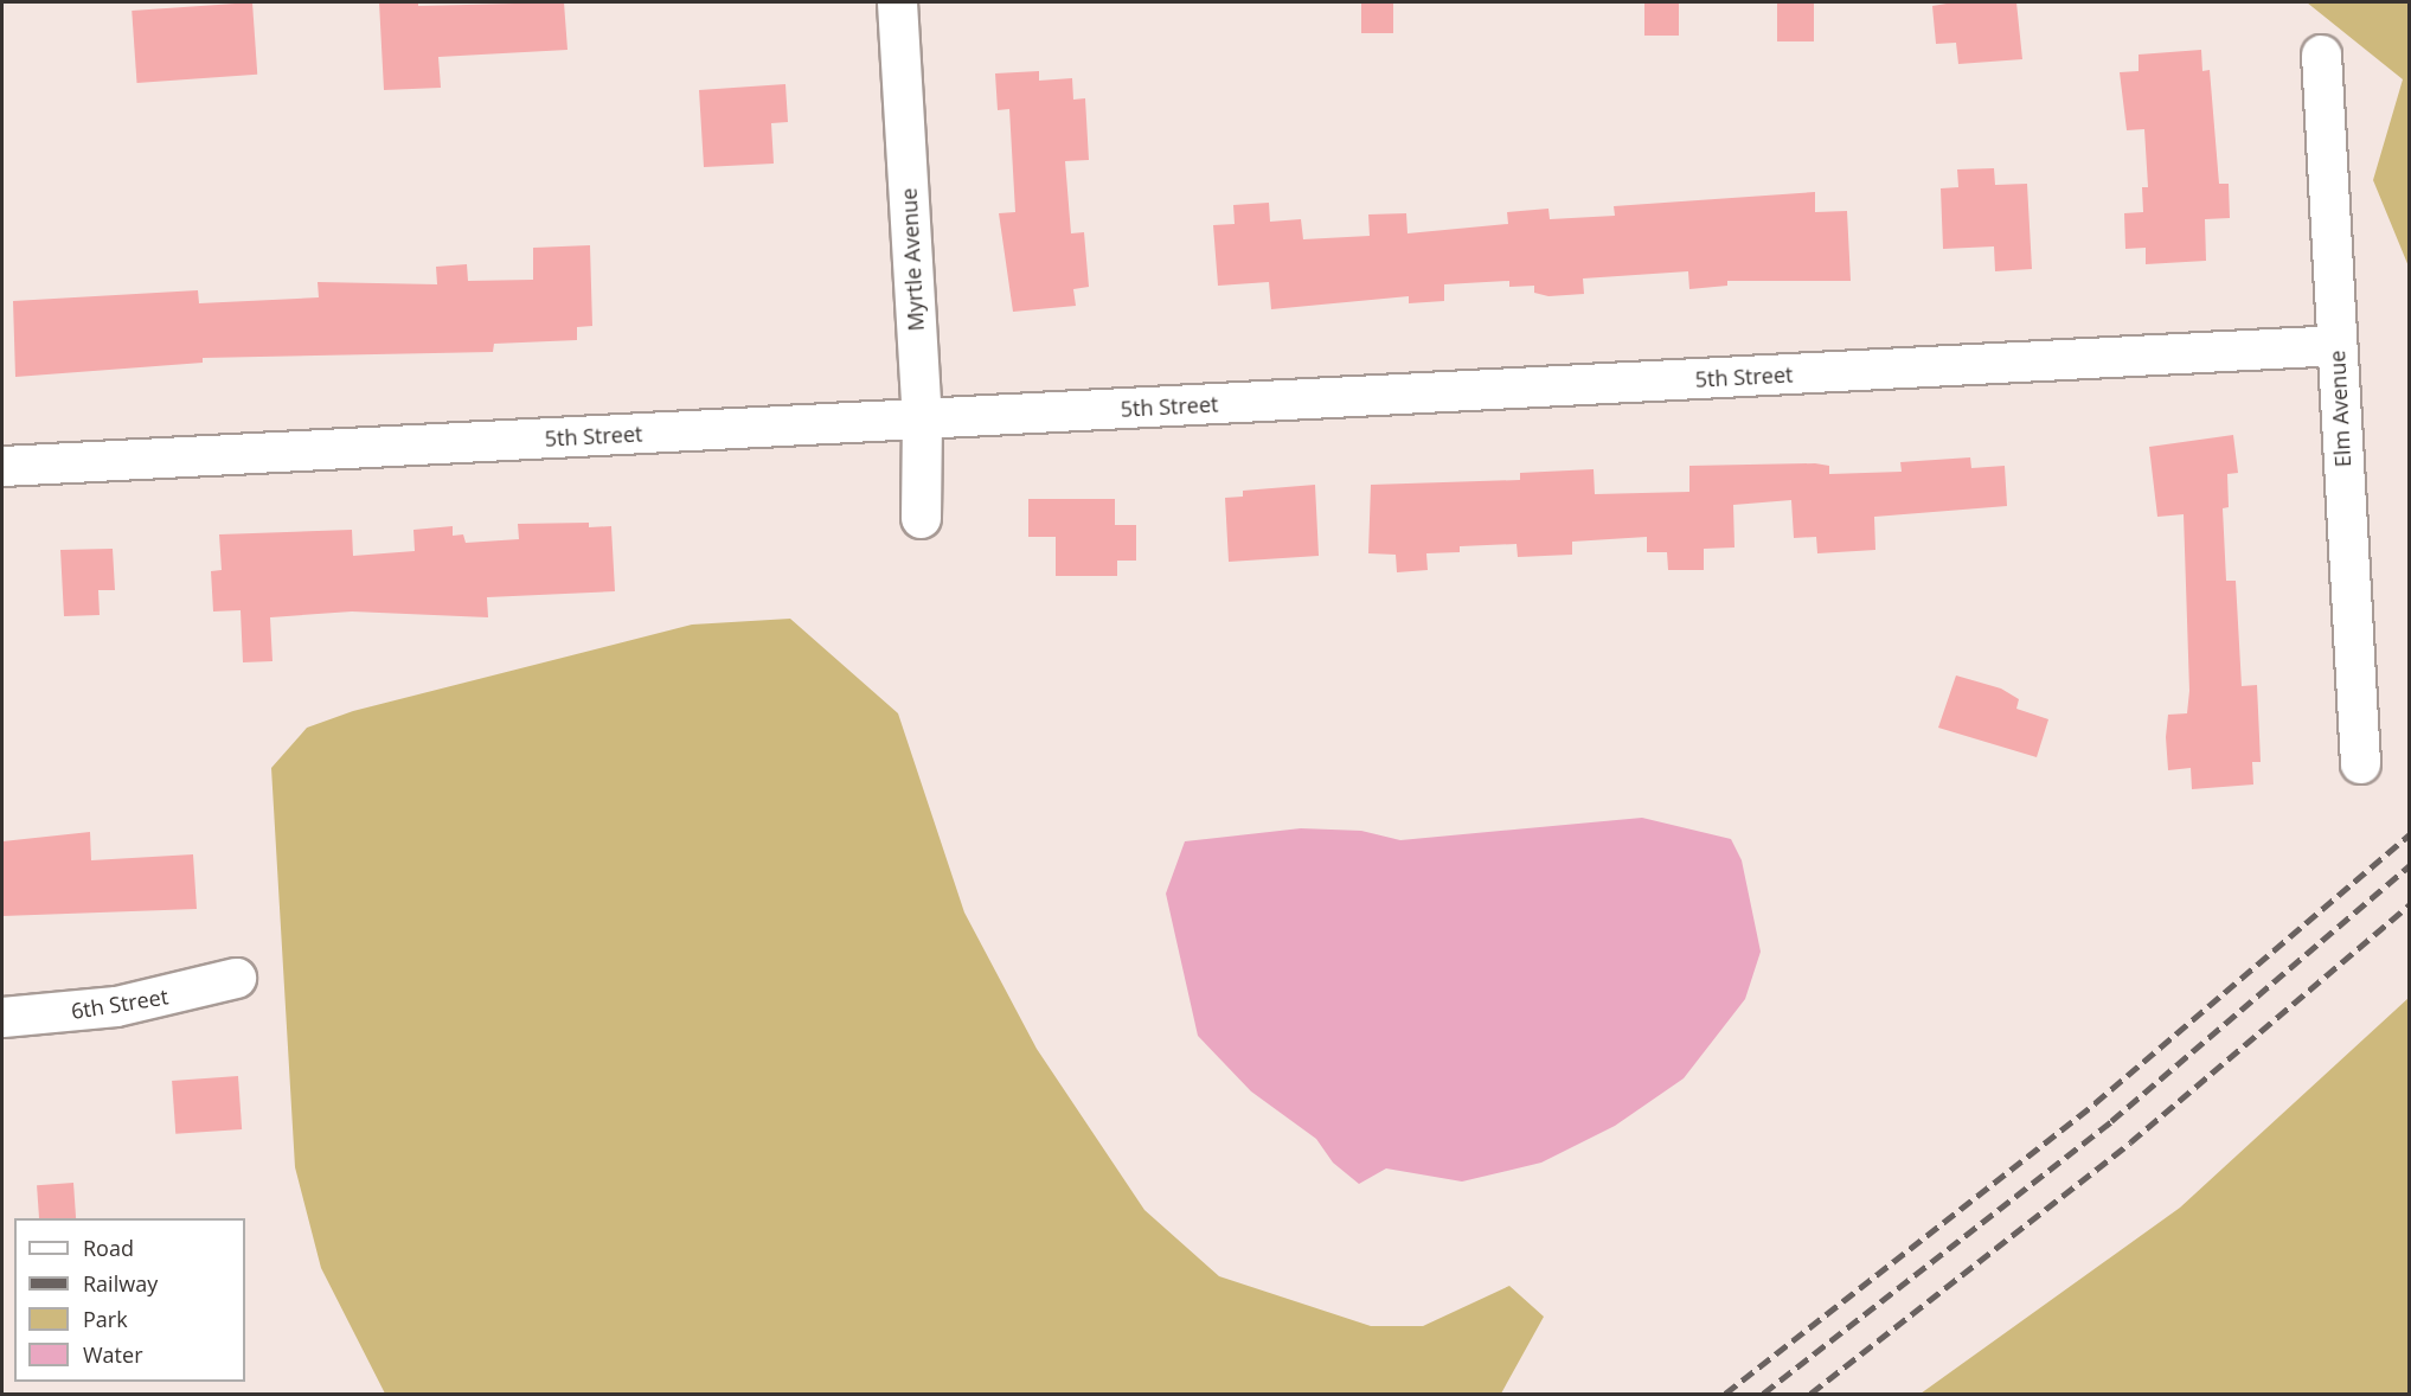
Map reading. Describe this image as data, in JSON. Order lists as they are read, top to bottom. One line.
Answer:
{"streets":{"street":["Myrtle Avenue","5th Street","Elm Avenue","6th Street"]},"crossings":[["Myrtle Avenue","5th Street"],["5th Street","Elm Avenue"]],"legend":["Road","Railway","Park","Water"]}
